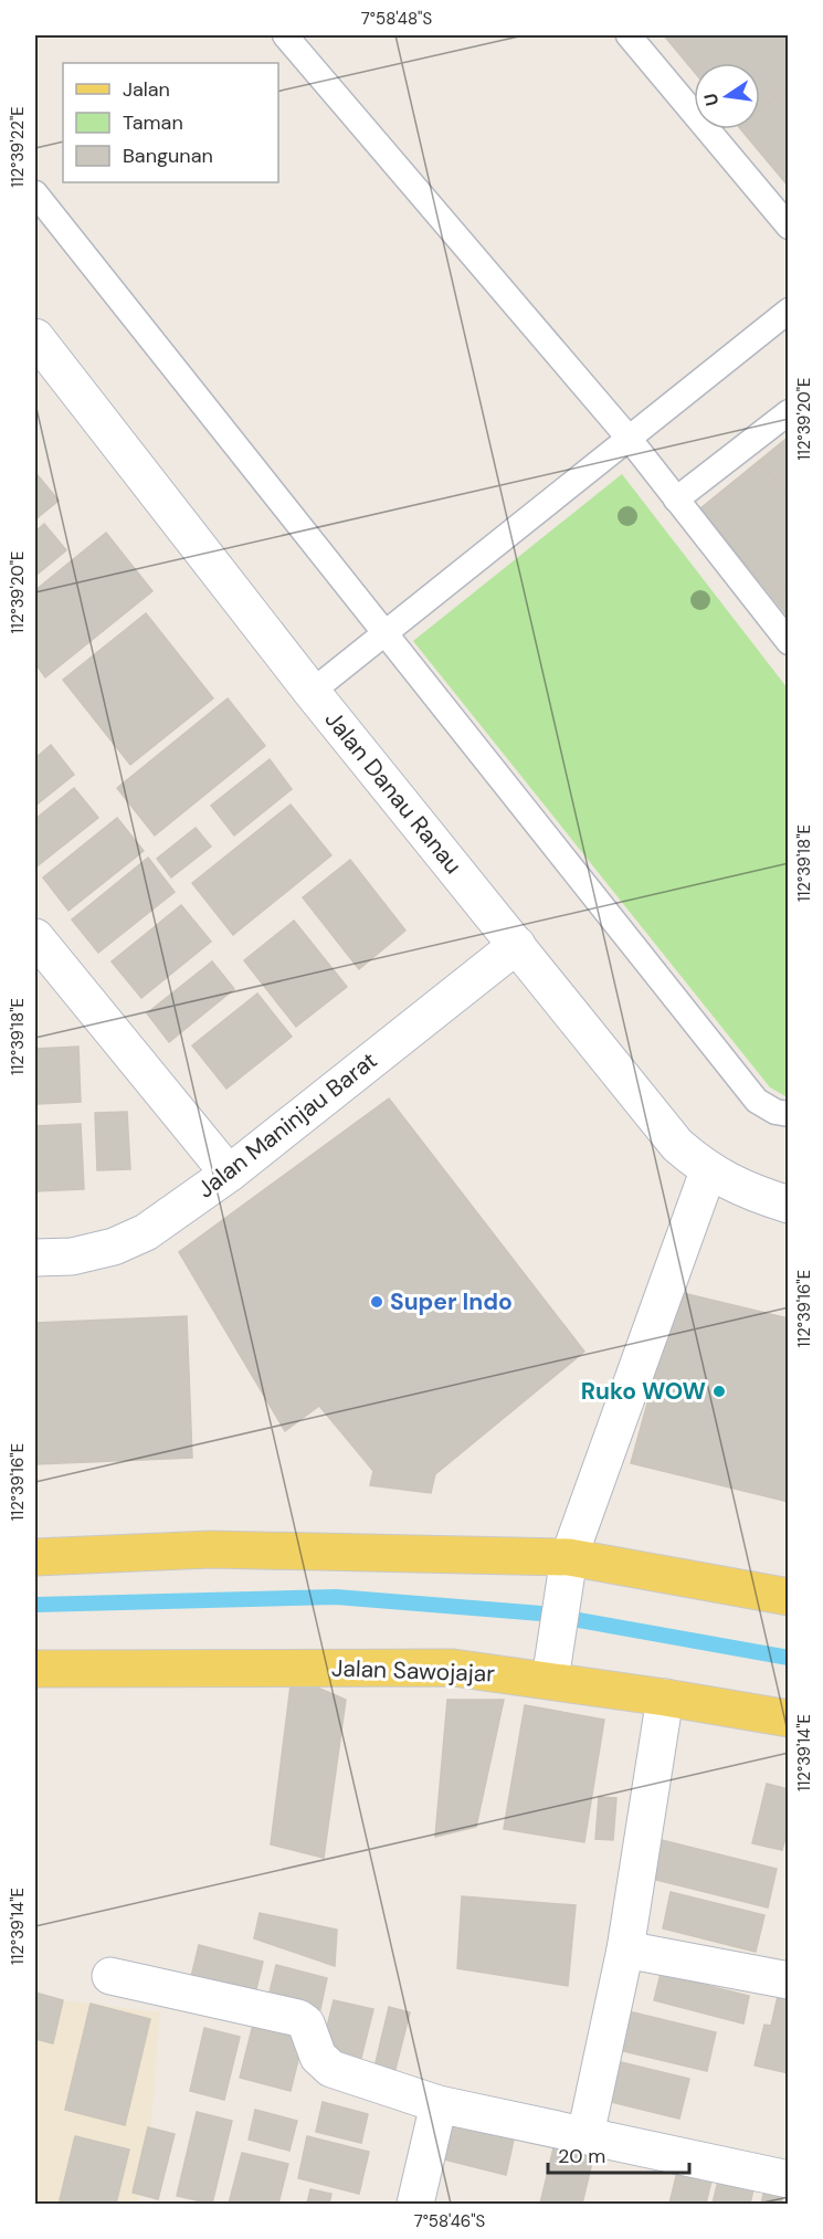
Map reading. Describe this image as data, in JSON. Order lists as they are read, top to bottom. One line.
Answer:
{"streets":{"main road":["Jalan Sawojajar"],"street":["Jalan Danau Ranau","Jalan Maninjau Barat"]},"crossings":[["Jalan Danau Ranau","Jalan Maninjau Barat"]],"places":["Super Indo","Ruko WOW"],"legend":["Jalan","Taman","Bangunan"],"scale_bar":"20 m","north":"left","coordinates":["7°58'48\"S","112°39'22\"E","112°39'20\"E","112°39'18\"E","112°39'16\"E","112°39'14\"E","7°58'46\"S"]}
